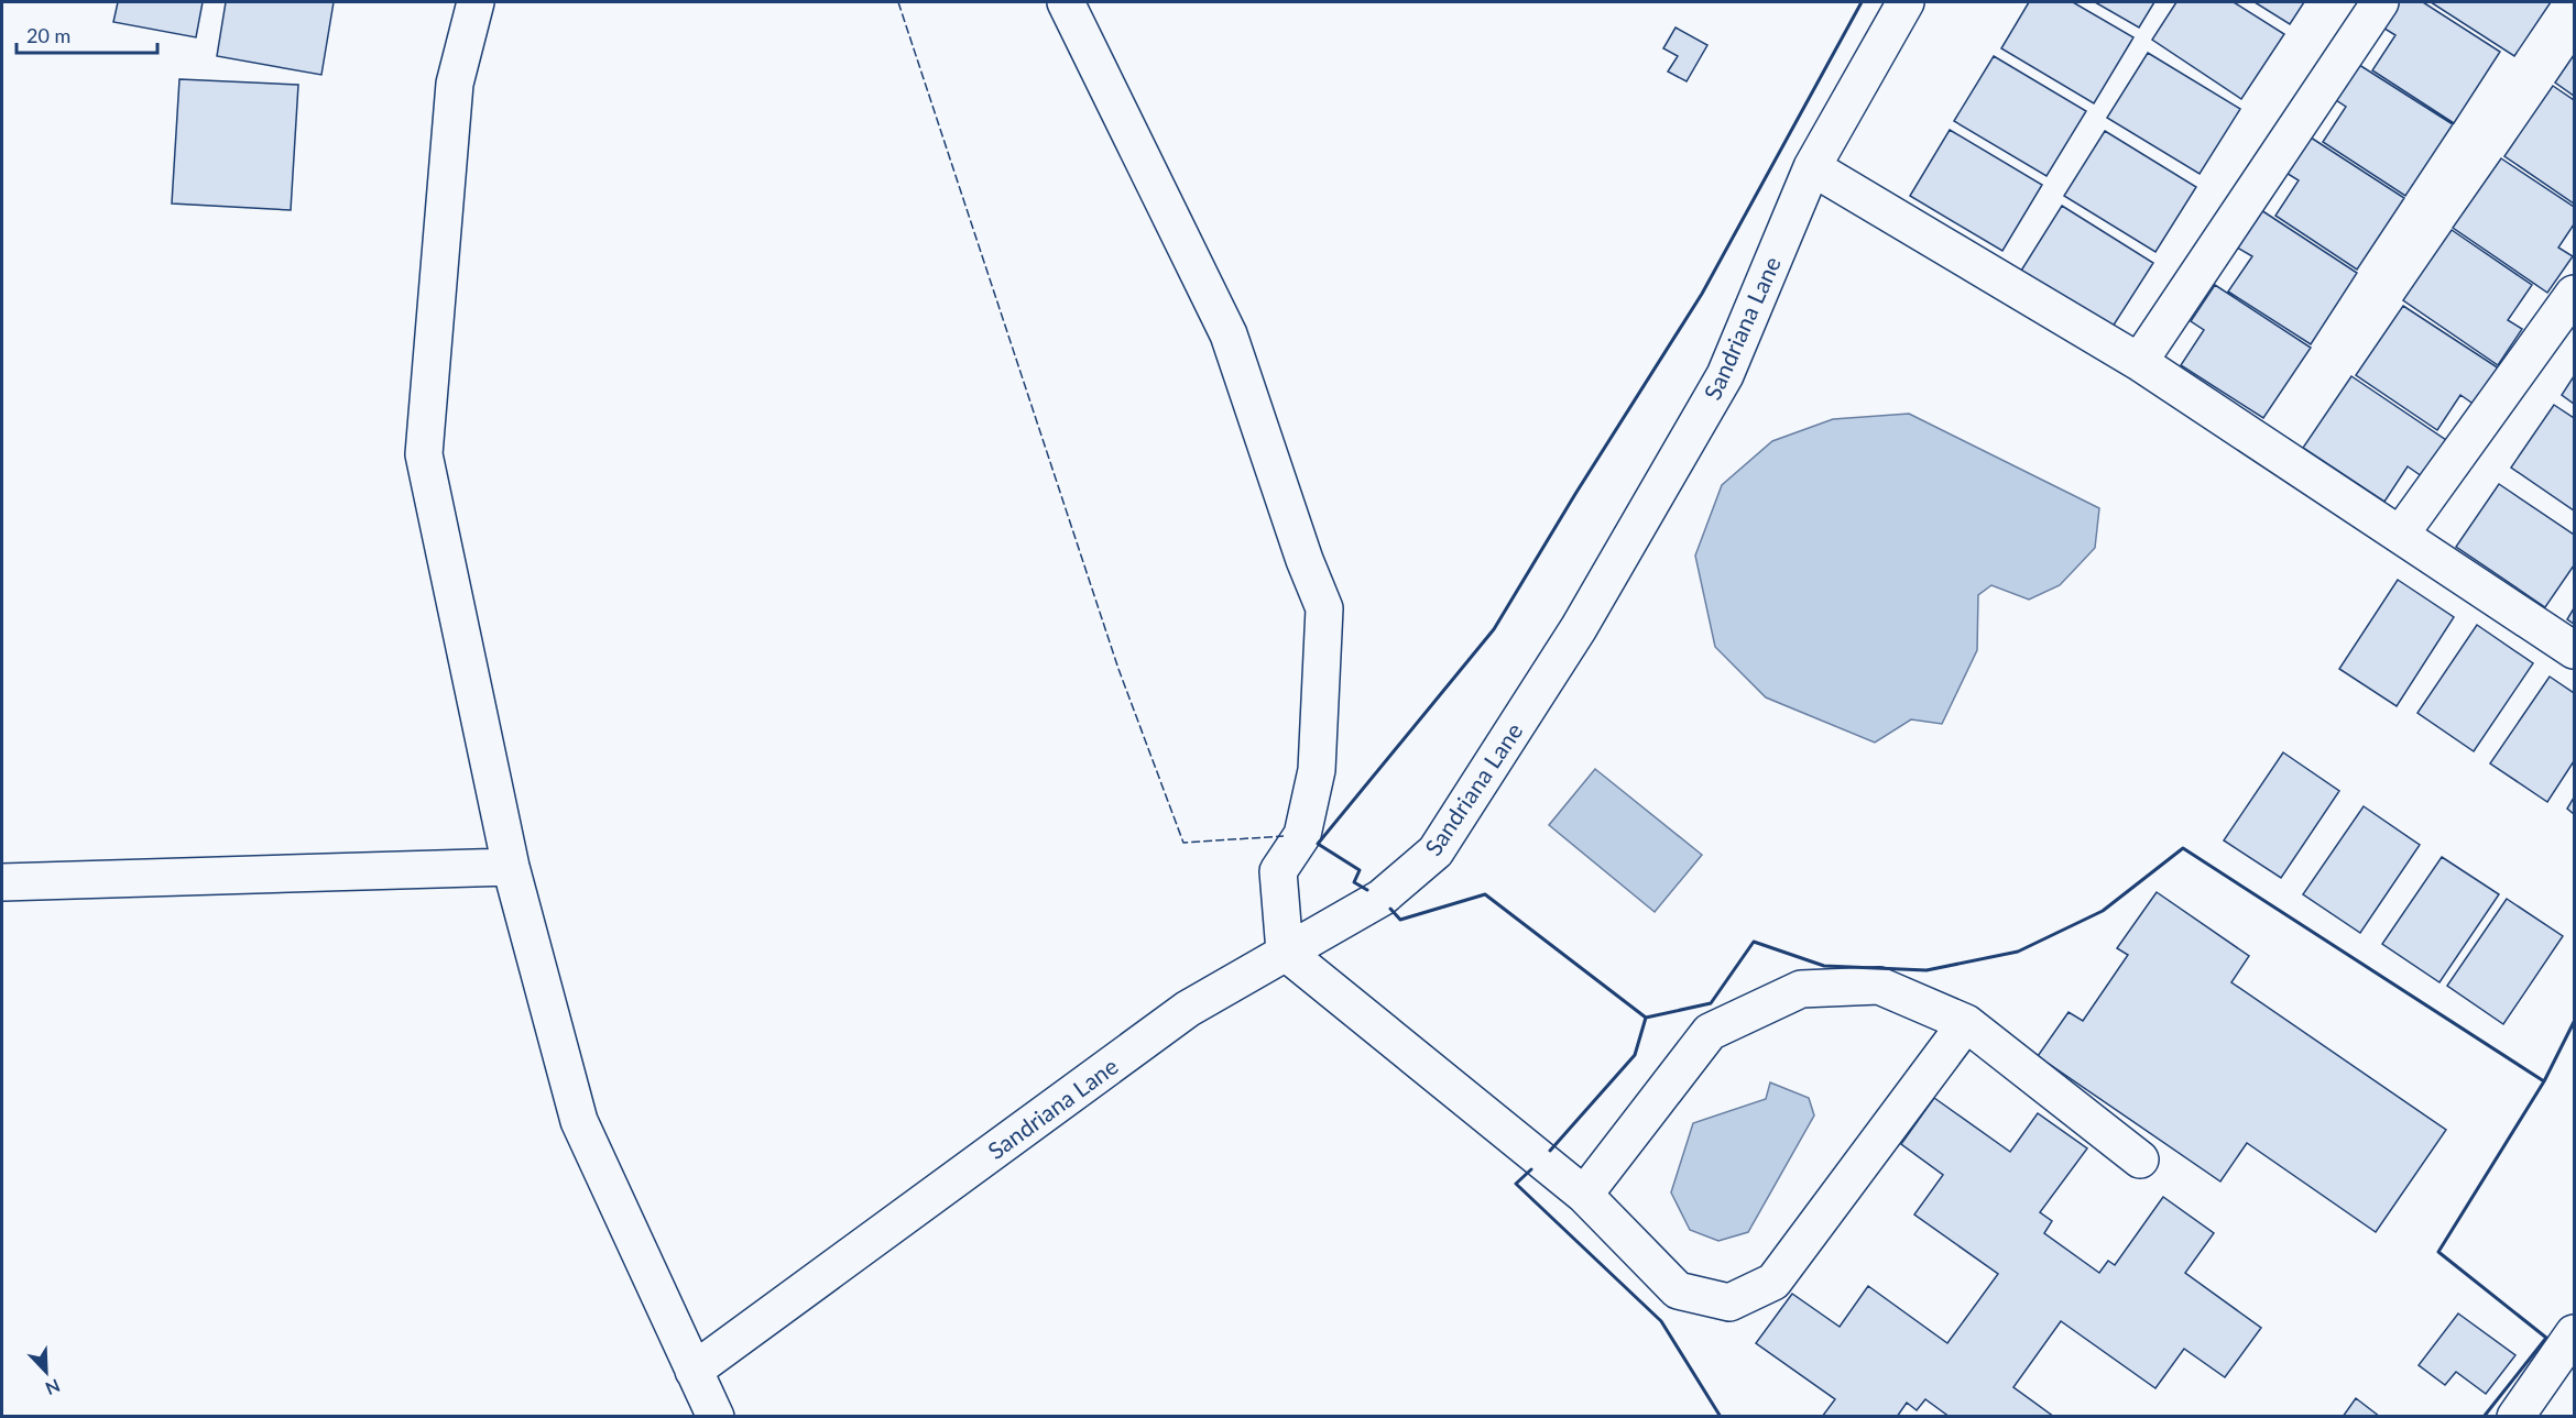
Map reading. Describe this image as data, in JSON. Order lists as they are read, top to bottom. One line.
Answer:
{"streets":{"street":["Sandriana Lane"]},"scale_bar":"20 m","north":"bottom right"}
